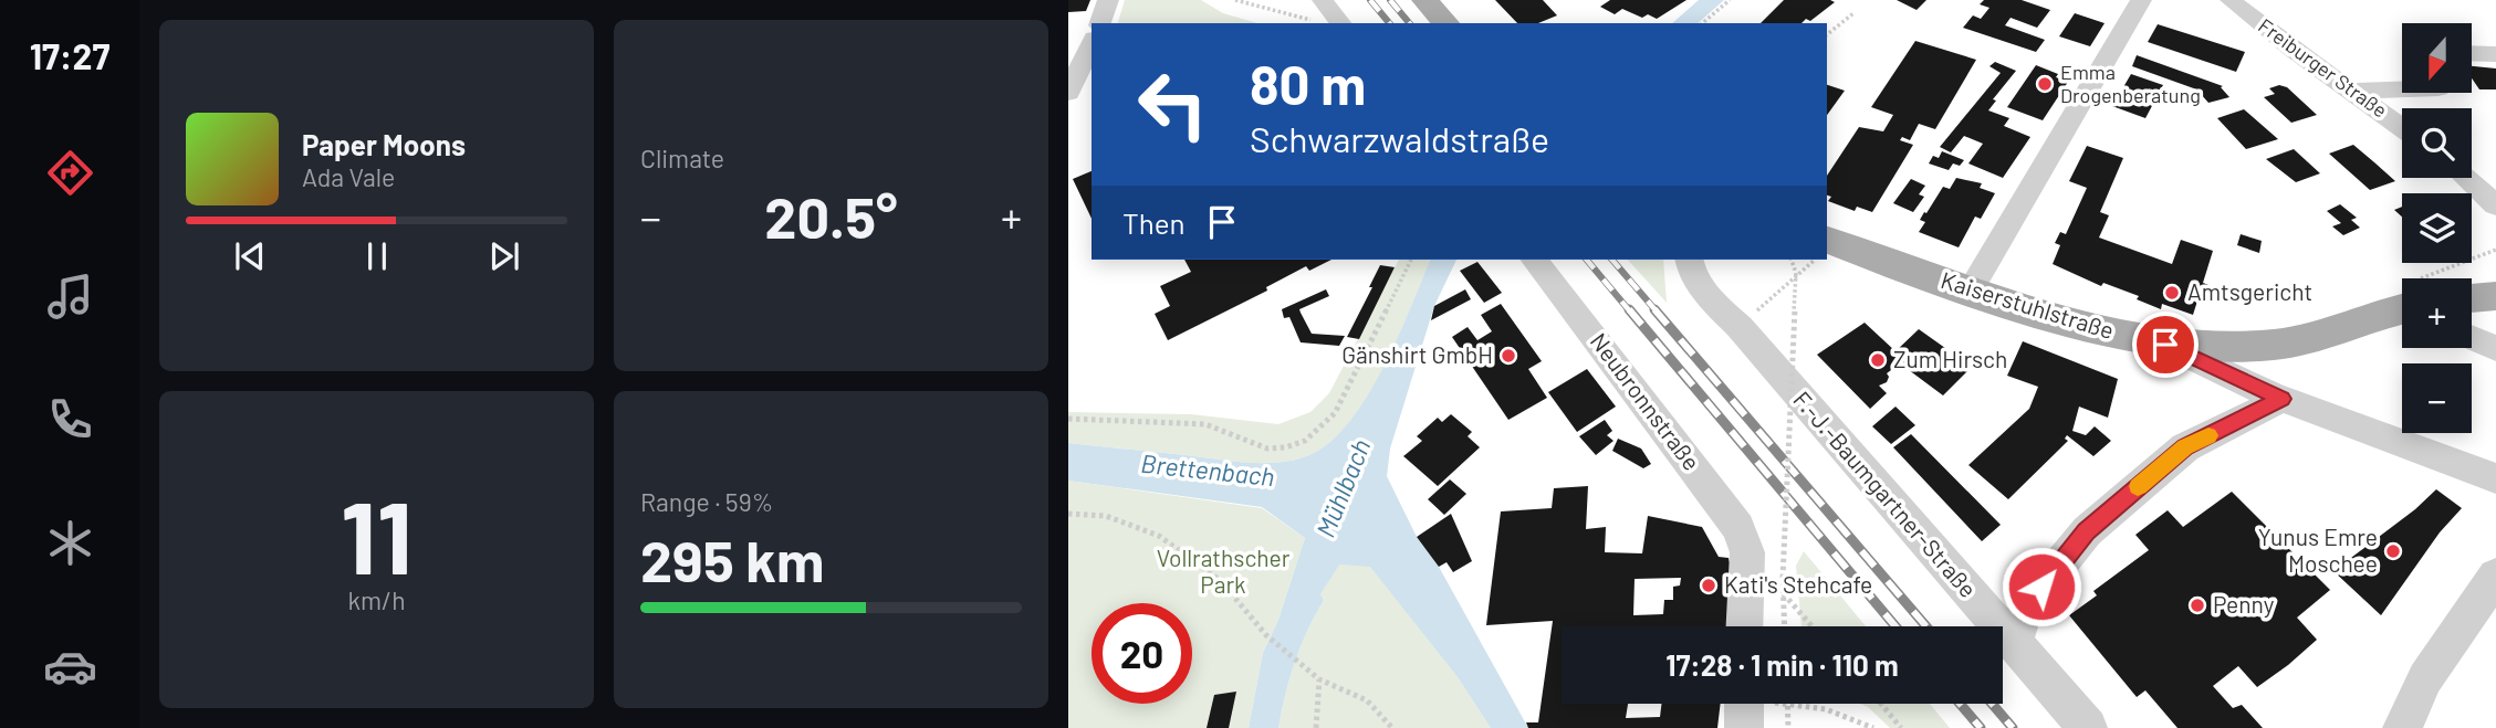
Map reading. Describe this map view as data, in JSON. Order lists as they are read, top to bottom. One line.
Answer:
{"streets":{"main road":["Kaiserstuhlstraße"],"street":["Freiburger Straße","Neubronnstraße","F.-J.-Baumgartner-Straße"]},"water":["Brettenbach","Mühlbach"],"parks":["Vollrathscher Park"],"places":["Emma Drogenberatung","Amtsgericht","Gänshirt GmbH","Zum Hirsch","Yunus Emre Moschee","Kati's Stehcafe","Penny"],"north":"bottom","page":{"tabs":"17:27","tile":["Climate",["11","km/h"],["Range · 59%","295 km"]],"map_buttons":["+","−"],"turn":["80 m","Schwarzwaldstraße"],"song":["Paper Moons","Ada Vale"],"heat":["−","20.5°","+"],"then":"Then","limit":"20","trip":"17:28 · 1 min · 110 m"}}
